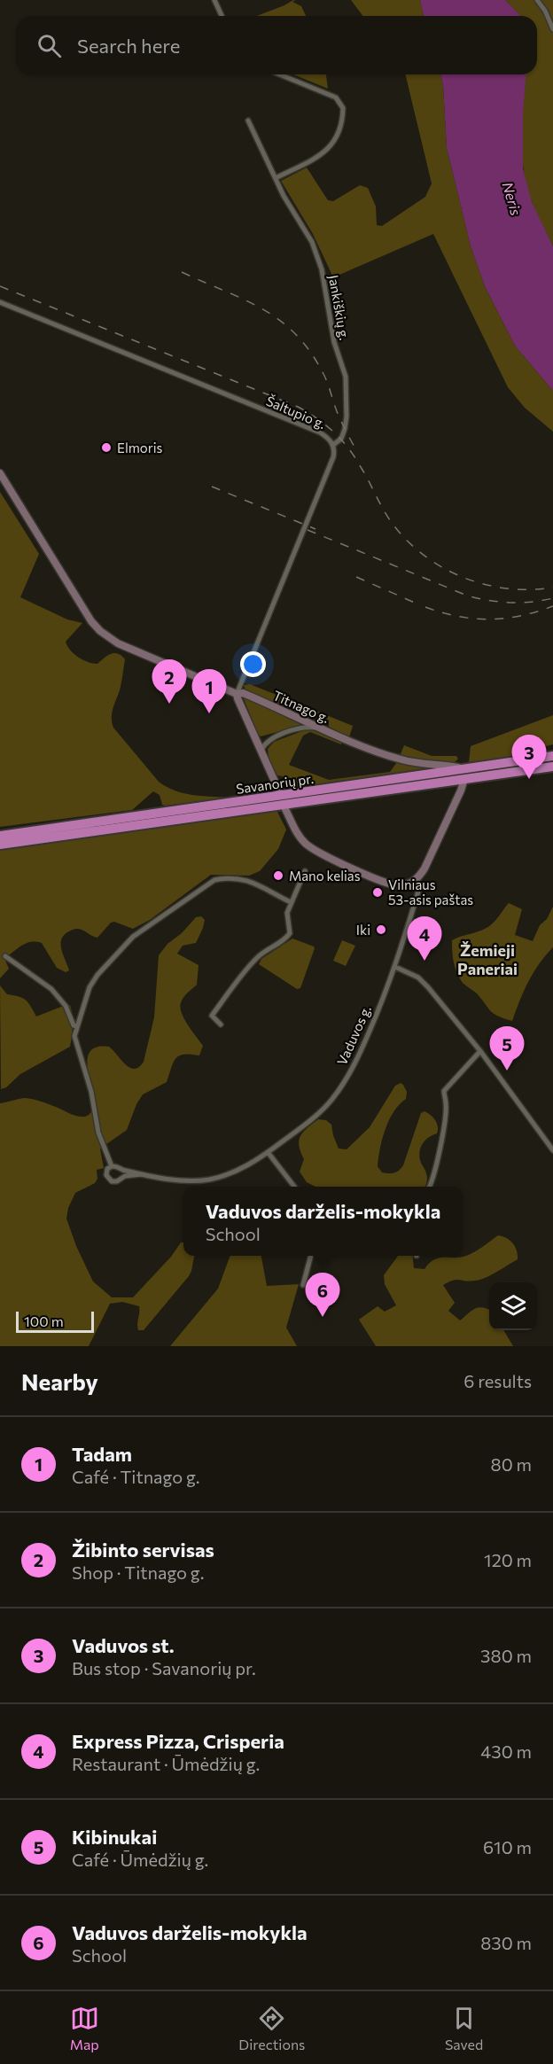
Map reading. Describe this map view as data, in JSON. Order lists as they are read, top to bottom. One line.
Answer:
{"streets":{"highway":["Savanorių pr."],"street":["Jankiškių g.","Šaltupio g.","Titnago g.","Vaduvos g."]},"crossings":[["Jankiškių g.","Šaltupio g."],["Šaltupio g.","Titnago g."],["Titnago g.","Savanorių pr."]],"districts":["Žemieji Paneriai"],"water":["Neris"],"places":["Elmoris","Mano kelias","Vilniaus 53-asis paštas","Iki"],"scale_bar":"100 m","page":{"search":"Search here","pins":["2","1","3","4","5","6"],"popup":["Vaduvos darželis-mokykla","School"],"scale":"100 m","heading":["Nearby","6 results"],"list":[{"mark":"1","name":"Tadam","note":"Café · Titnago g.","value":"80 m"},{"mark":"2","name":"Žibinto servisas","note":"Shop · Titnago g.","value":"120 m"},{"mark":"3","name":"Vaduvos st.","note":"Bus stop · Savanorių pr.","value":"380 m"},{"mark":"4","name":"Express Pizza, Crisperia","note":"Restaurant · Ūmėdžių g.","value":"430 m"},{"mark":"5","name":"Kibinukai","note":"Café · Ūmėdžių g.","value":"610 m"},{"mark":"6","name":"Vaduvos darželis-mokykla","note":"School","value":"830 m"}],"nav":["Map","Directions","Saved"]}}
